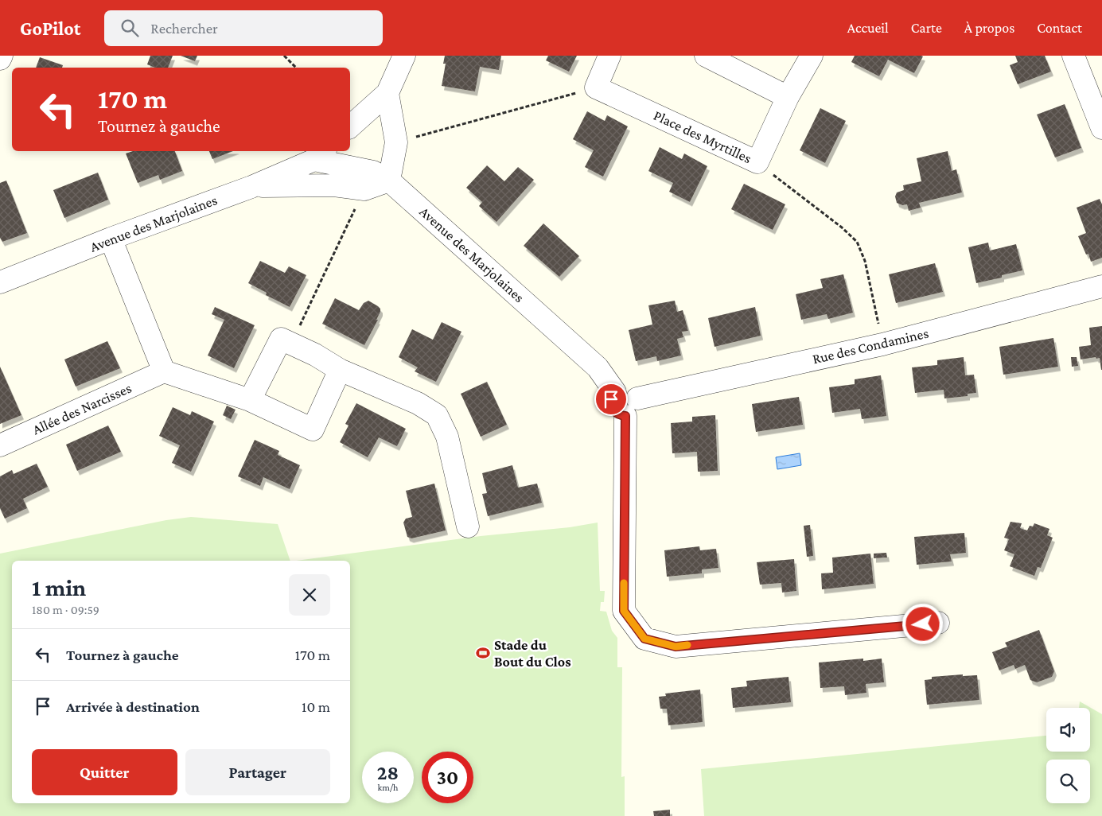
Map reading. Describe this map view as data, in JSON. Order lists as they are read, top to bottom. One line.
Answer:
{"streets":{"street":["Place des Myrtilles","Avenue des Marjolaines","Rue des Condamines","Allée des Narcisses"]},"crossings":[["Avenue des Marjolaines","Rue des Condamines"]],"places":{"sports":["Stade du Bout du Clos"]},"page":{"header":"GoPilot","search":"Rechercher","nav":["Accueil","Carte","À propos","Contact"],"turn":["170 m","Tournez à gauche"],"heading":["1 min","180 m · 09:59"],"list":[{"name":"Tournez à gauche","value":"170 m"},{"name":"Arrivée à destination","value":"10 m"}],"buttons":["Quitter","Partager"],"speed":"28 km/h","limit":"30"}}
